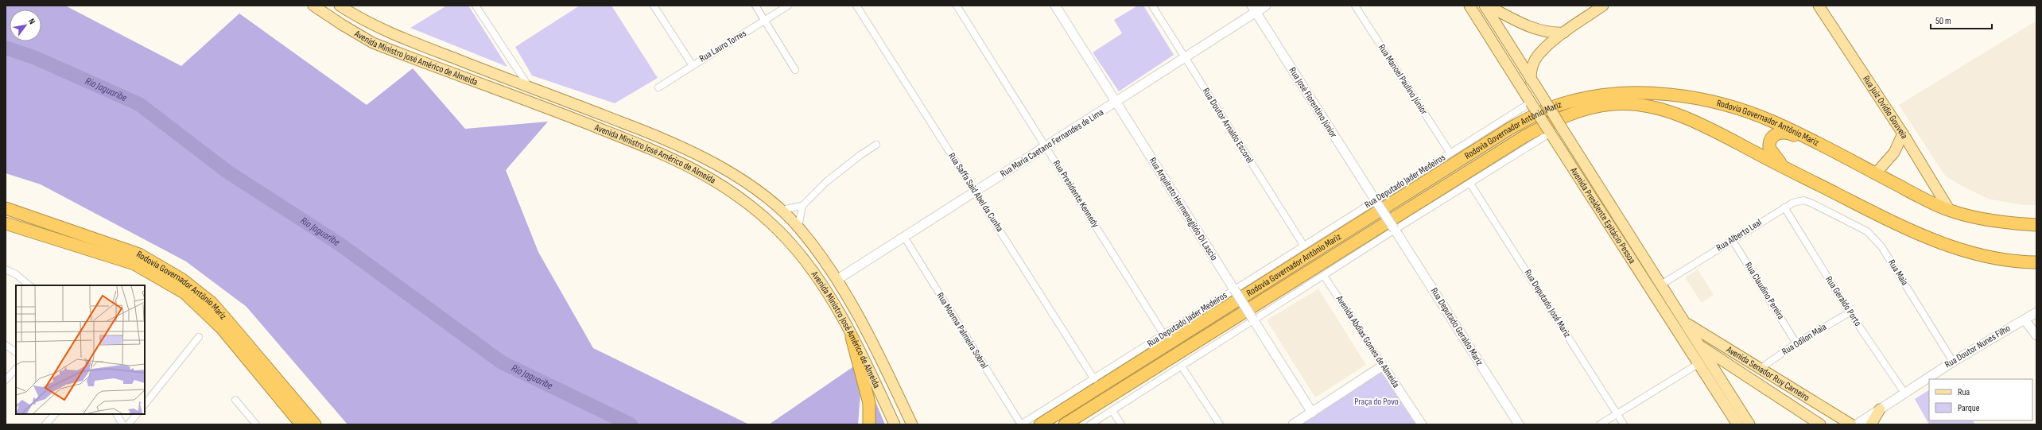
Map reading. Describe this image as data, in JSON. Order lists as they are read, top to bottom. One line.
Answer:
{"streets":{"highway":["Rodovia Governador Antônio Mariz"],"main road":["Avenida Ministro José Américo de Almeida","Rua Juiz Ovídio Gouveia","Avenida Presidente Epitácio Pessoa","Avenida Senador Ruy Carneiro"],"street":["Rua Lauro Torres","Rua Manoel Paulino Júnior","Rua José Florentino Júnior","Rua Doutor Arnaldo Escorel","Rua Maria Caetano Fernandes de Lima","Rua Deputado Jader Medeiros","Rua Saffa Said Abel da Cunha","Rua Presidente Kennedy","Rua Arquiteto Hermenegildo Di Lascio","Rua Alberto Leal","Rua Maia","Rua Claudino Pereira","Rua Geraldo Porto","Rua Deputado José Mariz","Rua Deputado Geraldo Mariz","Rua Moema Palmeira Sobral","Rua Odilon Maia","Avenida Abdias Gomes de Almeida","Rua Doutor Nunes Filho"]},"crossings":[["Avenida Ministro José Américo de Almeida","Rua Maria Caetano Fernandes de Lima"],["Rua Manoel Paulino Júnior","Rua Deputado Jader Medeiros"],["Rua José Florentino Júnior","Rua Maria Caetano Fernandes de Lima"],["Rua José Florentino Júnior","Rua Deputado Jader Medeiros"],["Rua José Florentino Júnior","Rua Deputado Geraldo Mariz"],["Rua Juiz Ovídio Gouveia","Rodovia Governador Antônio Mariz"],["Rua Doutor Arnaldo Escorel","Rua Maria Caetano Fernandes de Lima"],["Rua Doutor Arnaldo Escorel","Rua Deputado Jader Medeiros"],["Rua Maria Caetano Fernandes de Lima","Rua Saffa Said Abel da Cunha"],["Rua Maria Caetano Fernandes de Lima","Rua Presidente Kennedy"],["Rua Maria Caetano Fernandes de Lima","Rua Arquiteto Hermenegildo Di Lascio"],["Rua Maria Caetano Fernandes de Lima","Rua Moema Palmeira Sobral"],["Rua Deputado Jader Medeiros","Rua Saffa Said Abel da Cunha"],["Rua Deputado Jader Medeiros","Rua Presidente Kennedy"],["Rua Deputado Jader Medeiros","Rua Arquiteto Hermenegildo Di Lascio"],["Rua Deputado Jader Medeiros","Avenida Presidente Epitácio Pessoa"],["Rua Deputado Jader Medeiros","Rua Moema Palmeira Sobral"],["Avenida Presidente Epitácio Pessoa","Rua Alberto Leal"],["Avenida Presidente Epitácio Pessoa","Avenida Senador Ruy Carneiro"],["Rua Alberto Leal","Rua Maia"],["Rua Alberto Leal","Rua Claudino Pereira"],["Rua Alberto Leal","Rua Geraldo Porto"],["Rua Maia","Rua Doutor Nunes Filho"],["Rua Claudino Pereira","Rua Odilon Maia"],["Rua Geraldo Porto","Rua Odilon Maia"],["Rua Geraldo Porto","Rua Doutor Nunes Filho"],["Rua Odilon Maia","Avenida Senador Ruy Carneiro"]],"water":["Rio Jaguaribe"],"parks":["Praça do Povo"],"legend":["Rua","Parque"],"scale_bar":"50 m","north":"top right"}
